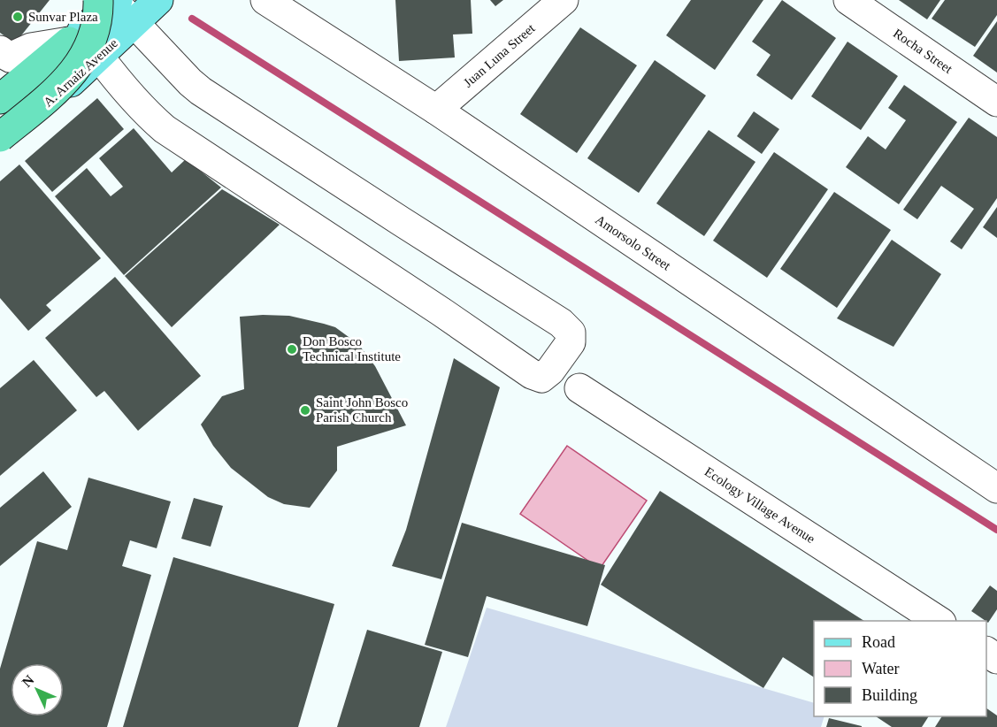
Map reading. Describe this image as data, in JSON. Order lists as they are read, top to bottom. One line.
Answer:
{"streets":{"main road":["A. Arnaiz Avenue"],"street":["Rocha Street","Juan Luna Street","Amorsolo Street","Ecology Village Avenue"]},"crossings":[["Juan Luna Street","Amorsolo Street"]],"places":["Sunvar Plaza","Don Bosco Technical Institute","Saint John Bosco Parish Church"],"legend":["Road","Water","Building"],"north":"top left"}
